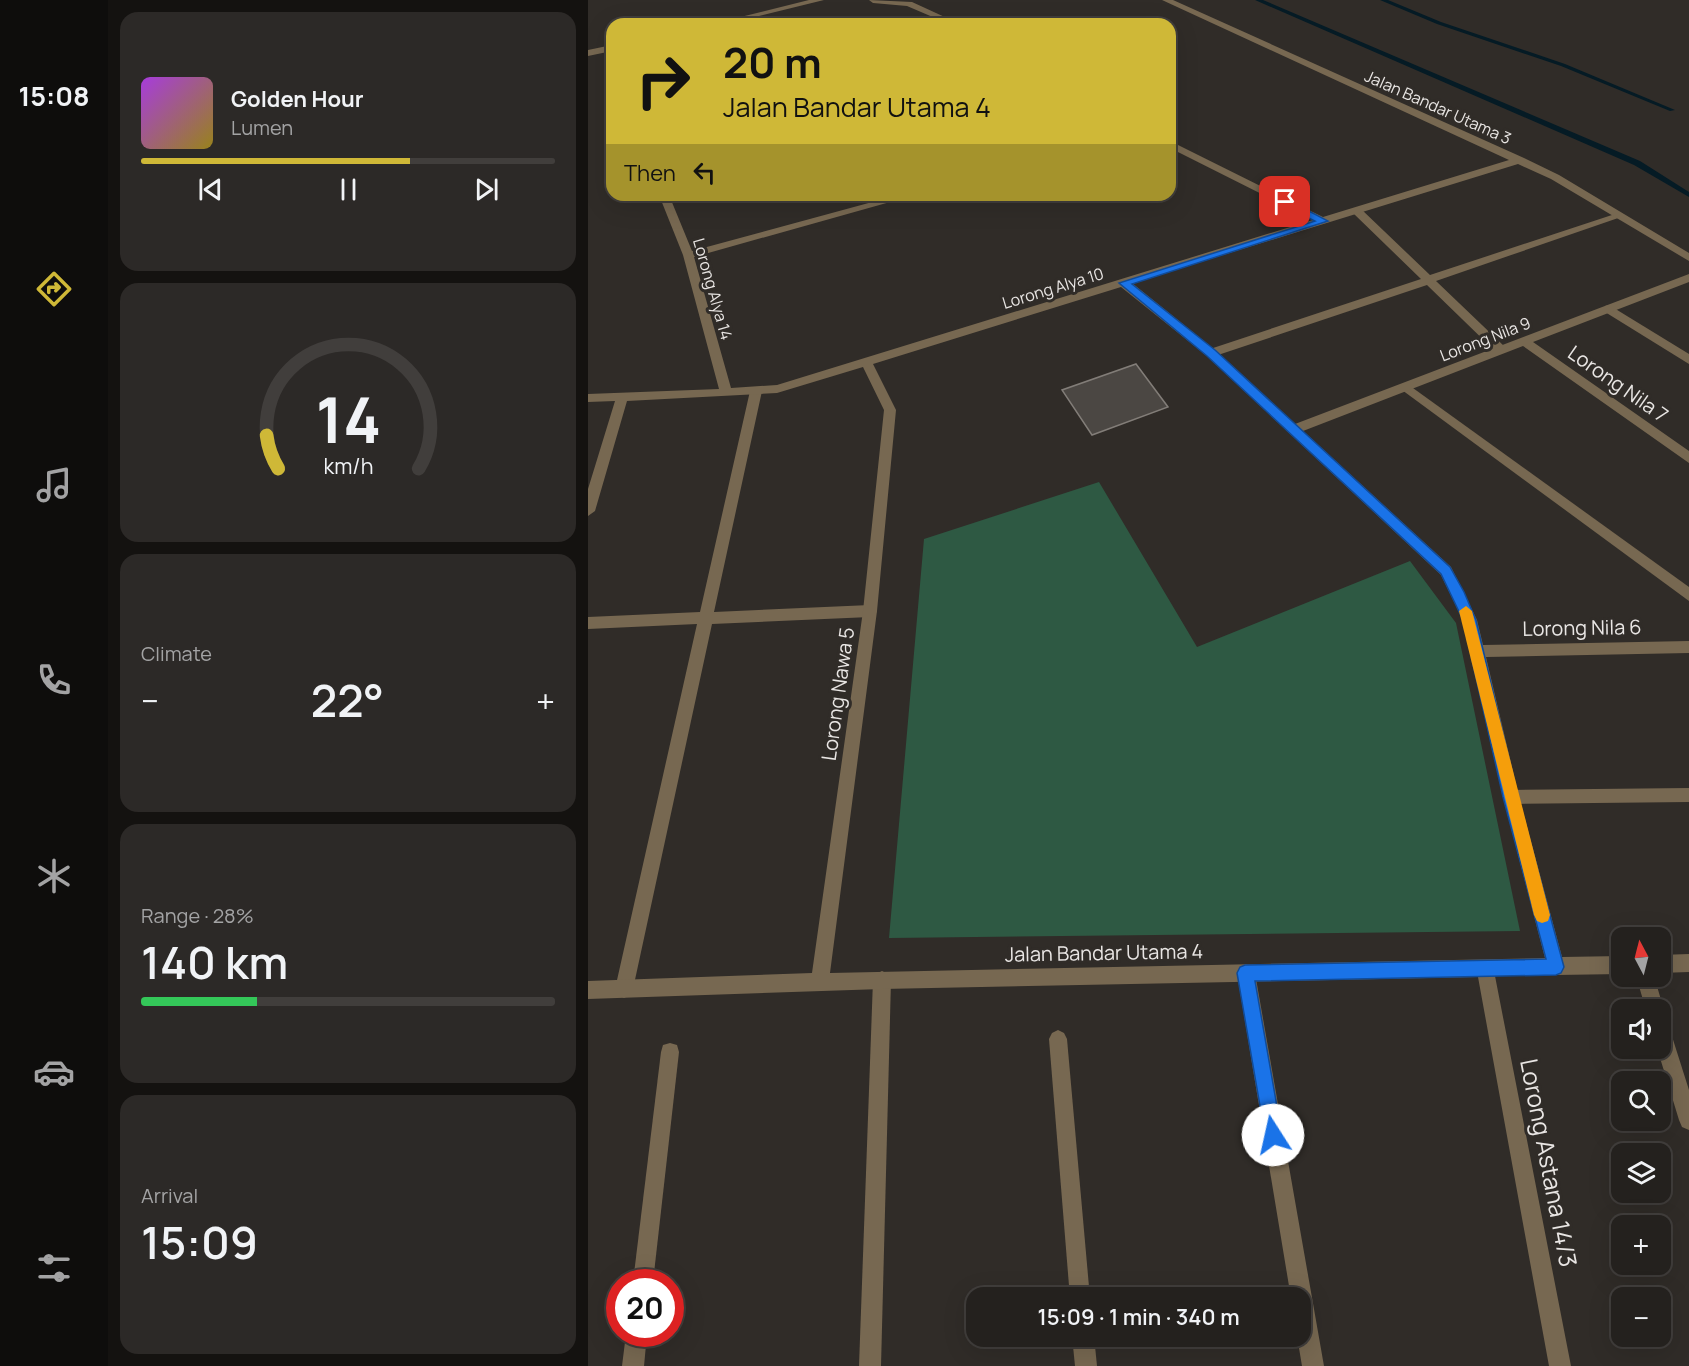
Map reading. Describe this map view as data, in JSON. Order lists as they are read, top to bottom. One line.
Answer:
{"streets":{"street":["Jalan Bandar Utama 3","Lorong Alya 10","Lorong Alya 14","Lorong Nila 9","Lorong Nila 7","Lorong Nila 6","Lorong Nawa 5","Jalan Bandar Utama 4","Lorong Astana 14/3"]},"crossings":[["Jalan Bandar Utama 3","Lorong Alya 10"],["Lorong Alya 10","Lorong Alya 14"],["Lorong Alya 10","Lorong Nawa 5"],["Lorong Nila 9","Lorong Nila 7"],["Lorong Nawa 5","Jalan Bandar Utama 4"],["Jalan Bandar Utama 4","Lorong Astana 14/3"]],"north":"top","page":{"tabs":"15:08","turn":["20 m","Jalan Bandar Utama 4"],"song":["Golden Hour","Lumen"],"then":"Then","tile":["Climate",["Range · 28%","140 km"],["Arrival","15:09"]],"heat":["−","22°","+"],"map_buttons":["+","−"],"limit":"20","trip":"15:09 · 1 min · 340 m","gauge":["14","km/h"]}}
